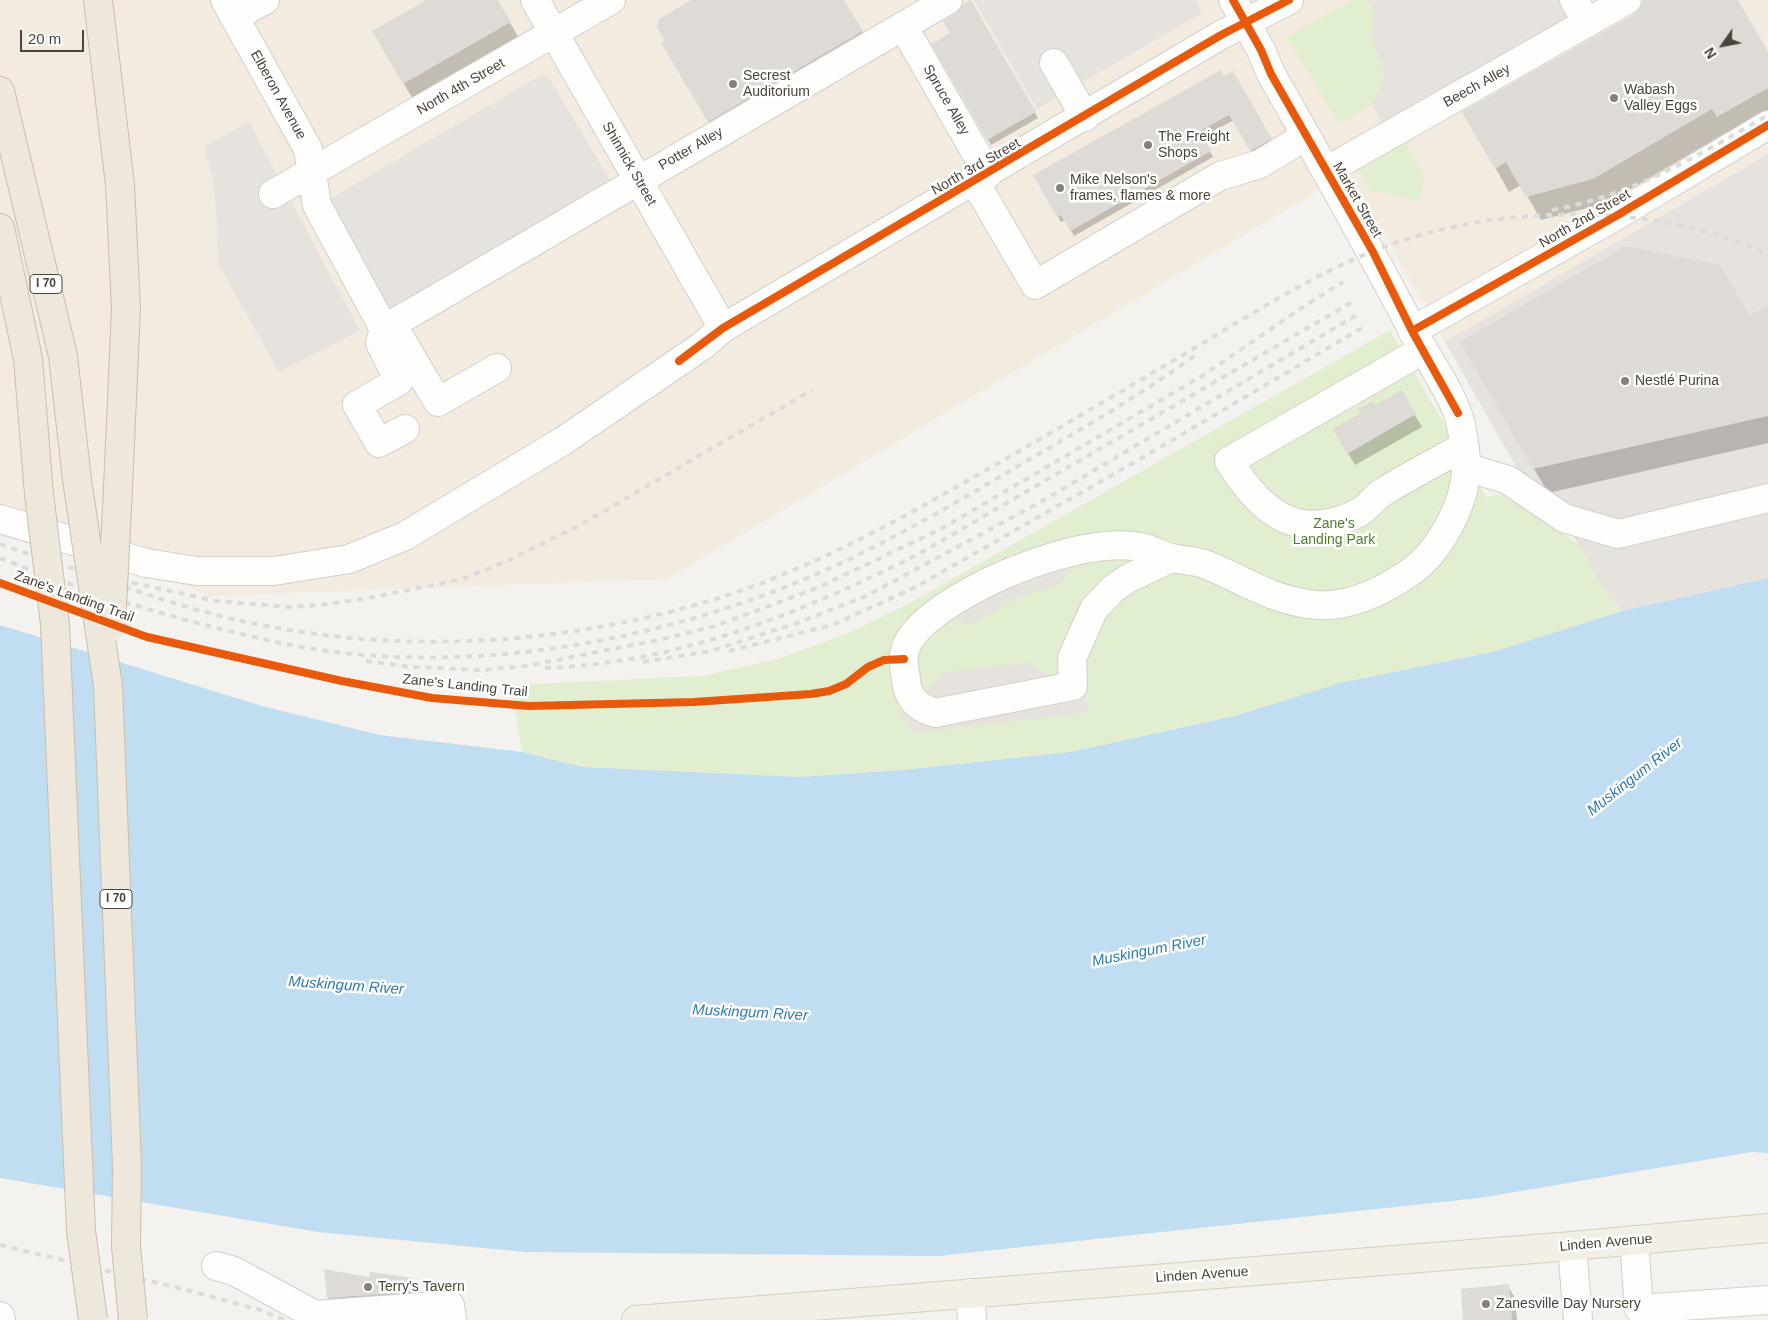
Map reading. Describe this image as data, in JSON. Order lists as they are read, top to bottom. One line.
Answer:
{"streets":{"highway":["I 70"],"main road":["Linden Avenue"],"street":["Beech Alley","North 4th Street","Elberon Avenue","Spruce Alley","Potter Alley","Shinnick Street","North 3rd Street","Market Street","North 2nd Street"],"cycle path":["Zane's Landing Trail"]},"crossings":[["Beech Alley","Market Street"],["North 4th Street","Elberon Avenue"],["North 4th Street","Shinnick Street"],["Elberon Avenue","Potter Alley"],["Spruce Alley","Potter Alley"],["Spruce Alley","North 3rd Street"],["Spruce Alley","Market Street"],["Potter Alley","Shinnick Street"],["Shinnick Street","North 3rd Street"],["North 3rd Street","Market Street"],["Market Street","North 2nd Street"]],"water":["Muskingum River"],"parks":["Zane's Landing Park"],"places":["Secrest Auditorium","Wabash Valley Eggs","The Freight Shops","Mike Nelson's frames, flames & more","Nestlé Purina","Terry's Tavern","Zanesville Day Nursery"],"scale_bar":"20 m","north":"bottom left"}
